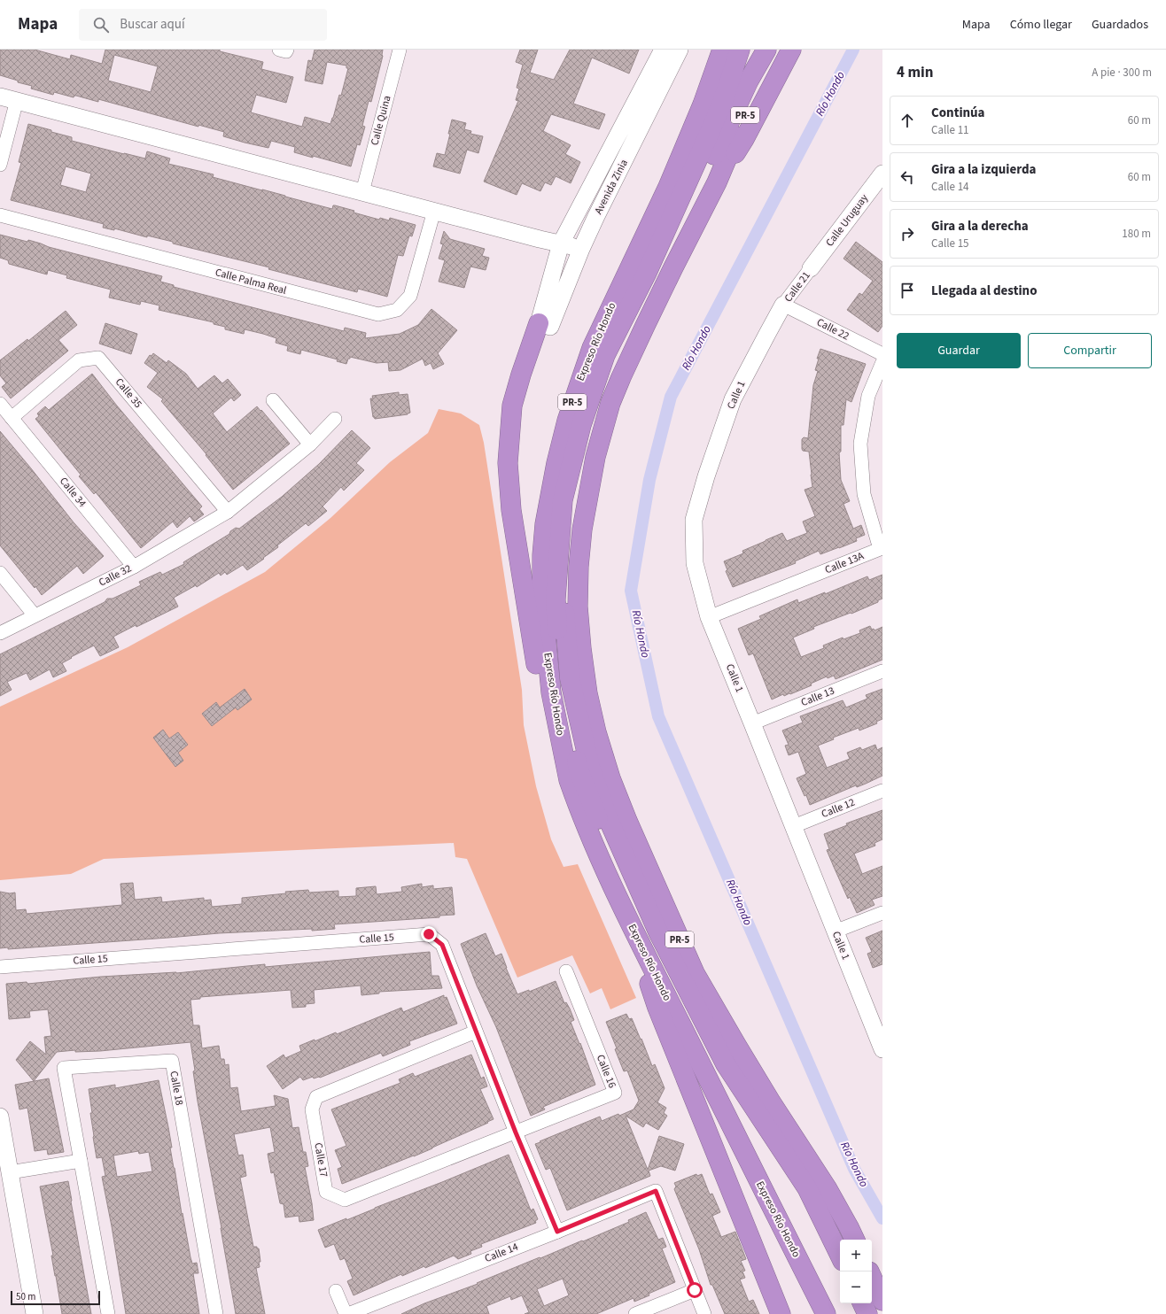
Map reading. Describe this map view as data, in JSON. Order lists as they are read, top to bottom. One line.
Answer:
{"streets":{"highway":["PR-5","Expreso Río Hondo"],"street":["Calle Quina","Avenida Zinia","Calle Uruguay","Calle Palma Real","Calle 21","Calle 22","Calle 35","Calle 1","Calle 34","Calle 13A","Calle 32","Calle 13","Calle 12","Calle 15","Calle 16","Calle 18","Calle 17","Calle 14"]},"crossings":[["Calle Uruguay","Calle 21"],["Calle 21","Calle 22"],["Calle 21","Calle 1"],["Calle 22","Calle 1"],["Calle 35","Calle 34"],["Calle 35","Calle 32"],["Calle 1","Calle 13A"],["Calle 1","Calle 13"],["Calle 1","Calle 12"],["Calle 34","Calle 32"],["Calle 15","Calle 16"],["Calle 15","Calle 17"],["Calle 15","Calle 14"],["Calle 16","Calle 17"]],"water":["Río Hondo"],"scale_bar":"50 m","page":{"header":"Mapa","search":"Buscar aquí","nav":["Mapa","Cómo llegar","Guardados"],"heading":["4 min","A pie · 300 m"],"list":[["Continúa","Calle 11","60 m"],["Gira a la izquierda","Calle 14","60 m"],["Gira a la derecha","Calle 15","180 m"],"Llegada al destino"],"buttons":["Guardar","Compartir"],"map_buttons":["+","−"],"scale":"50 m"}}
